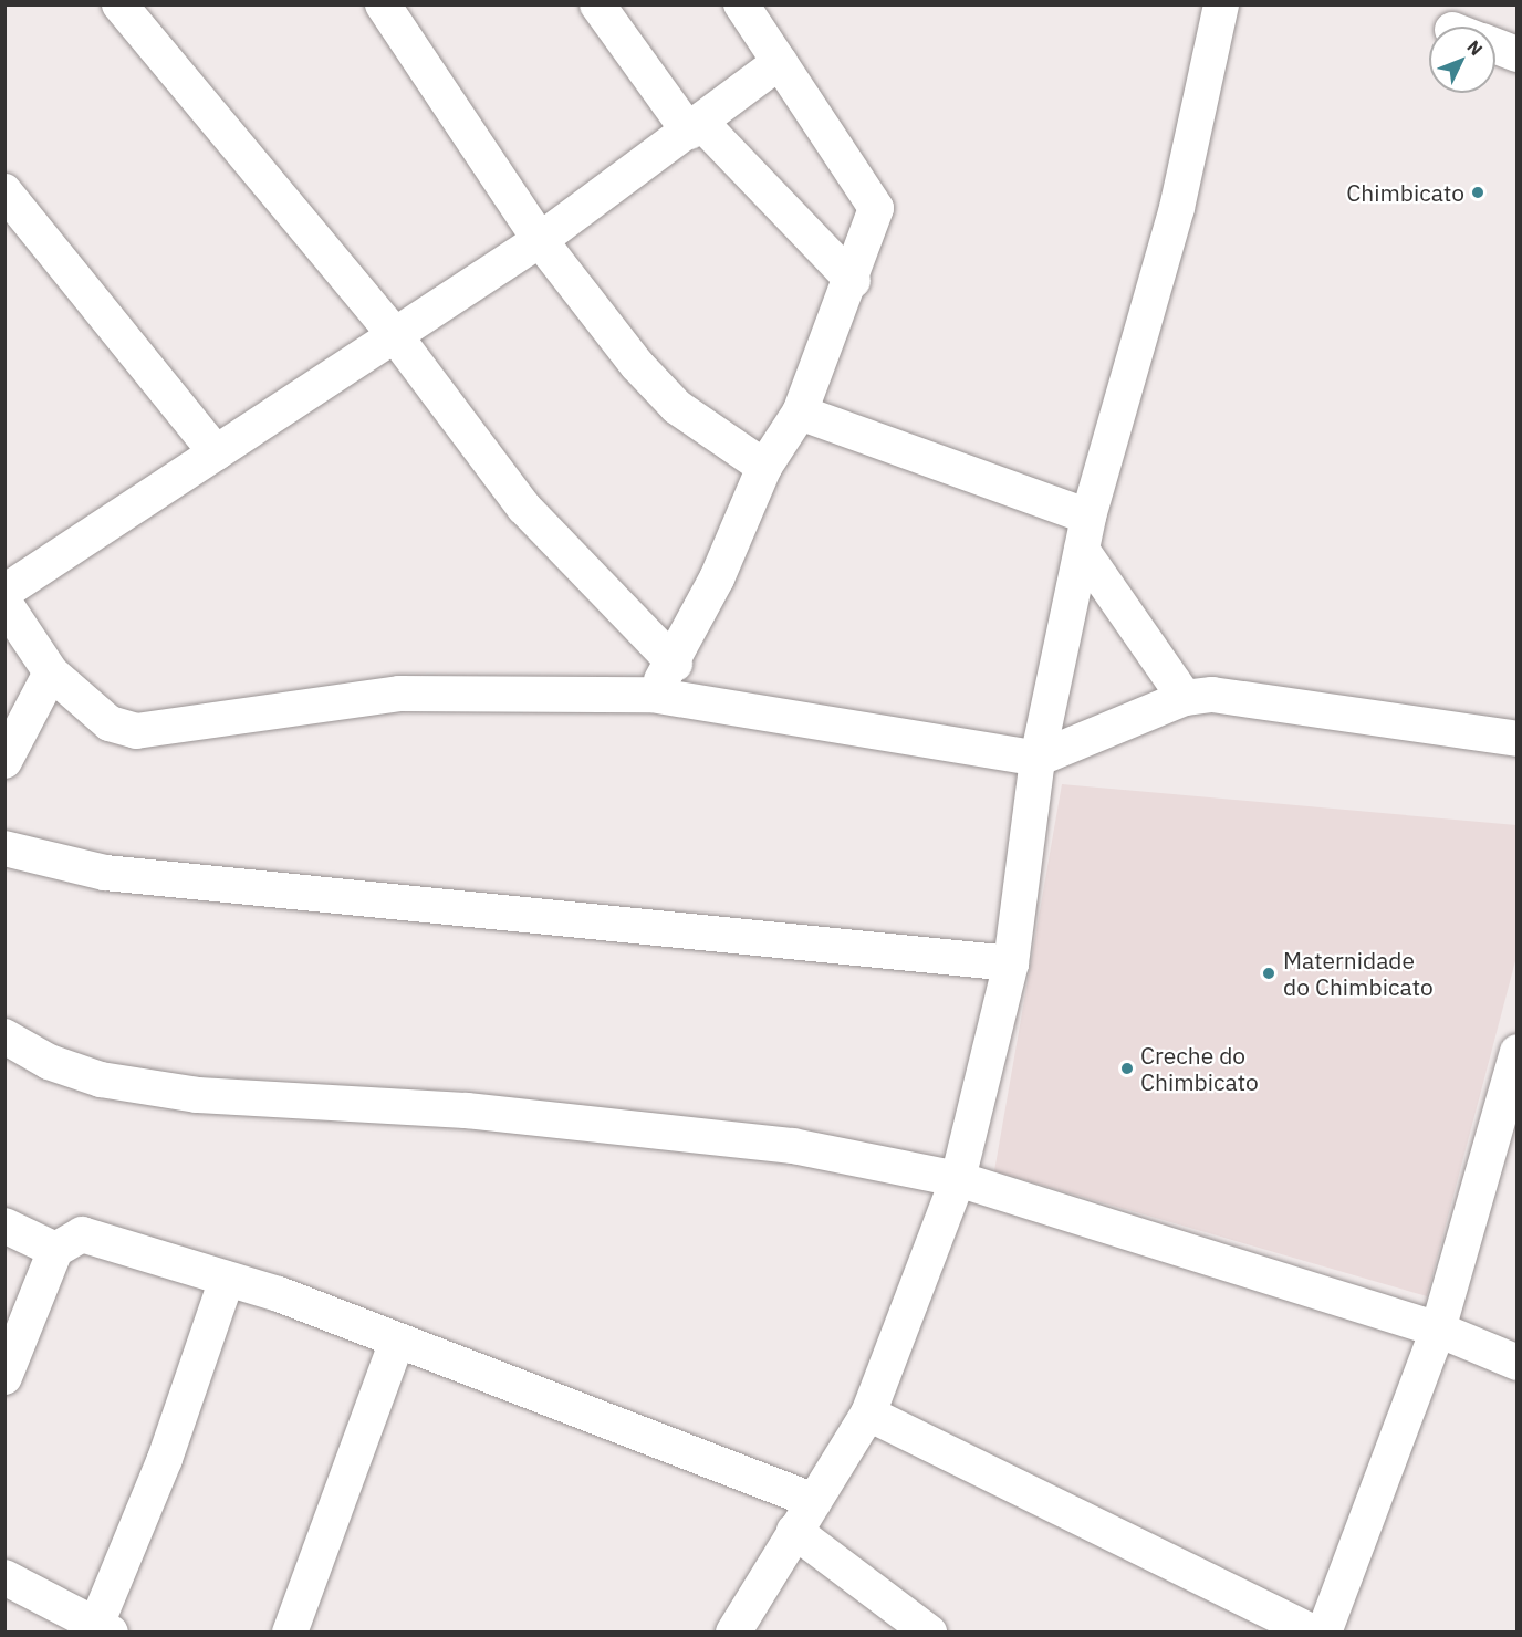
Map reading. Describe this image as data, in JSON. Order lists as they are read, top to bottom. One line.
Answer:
{"places":["Chimbicato","Maternidade do Chimbicato","Creche do Chimbicato"],"north":"top right"}
